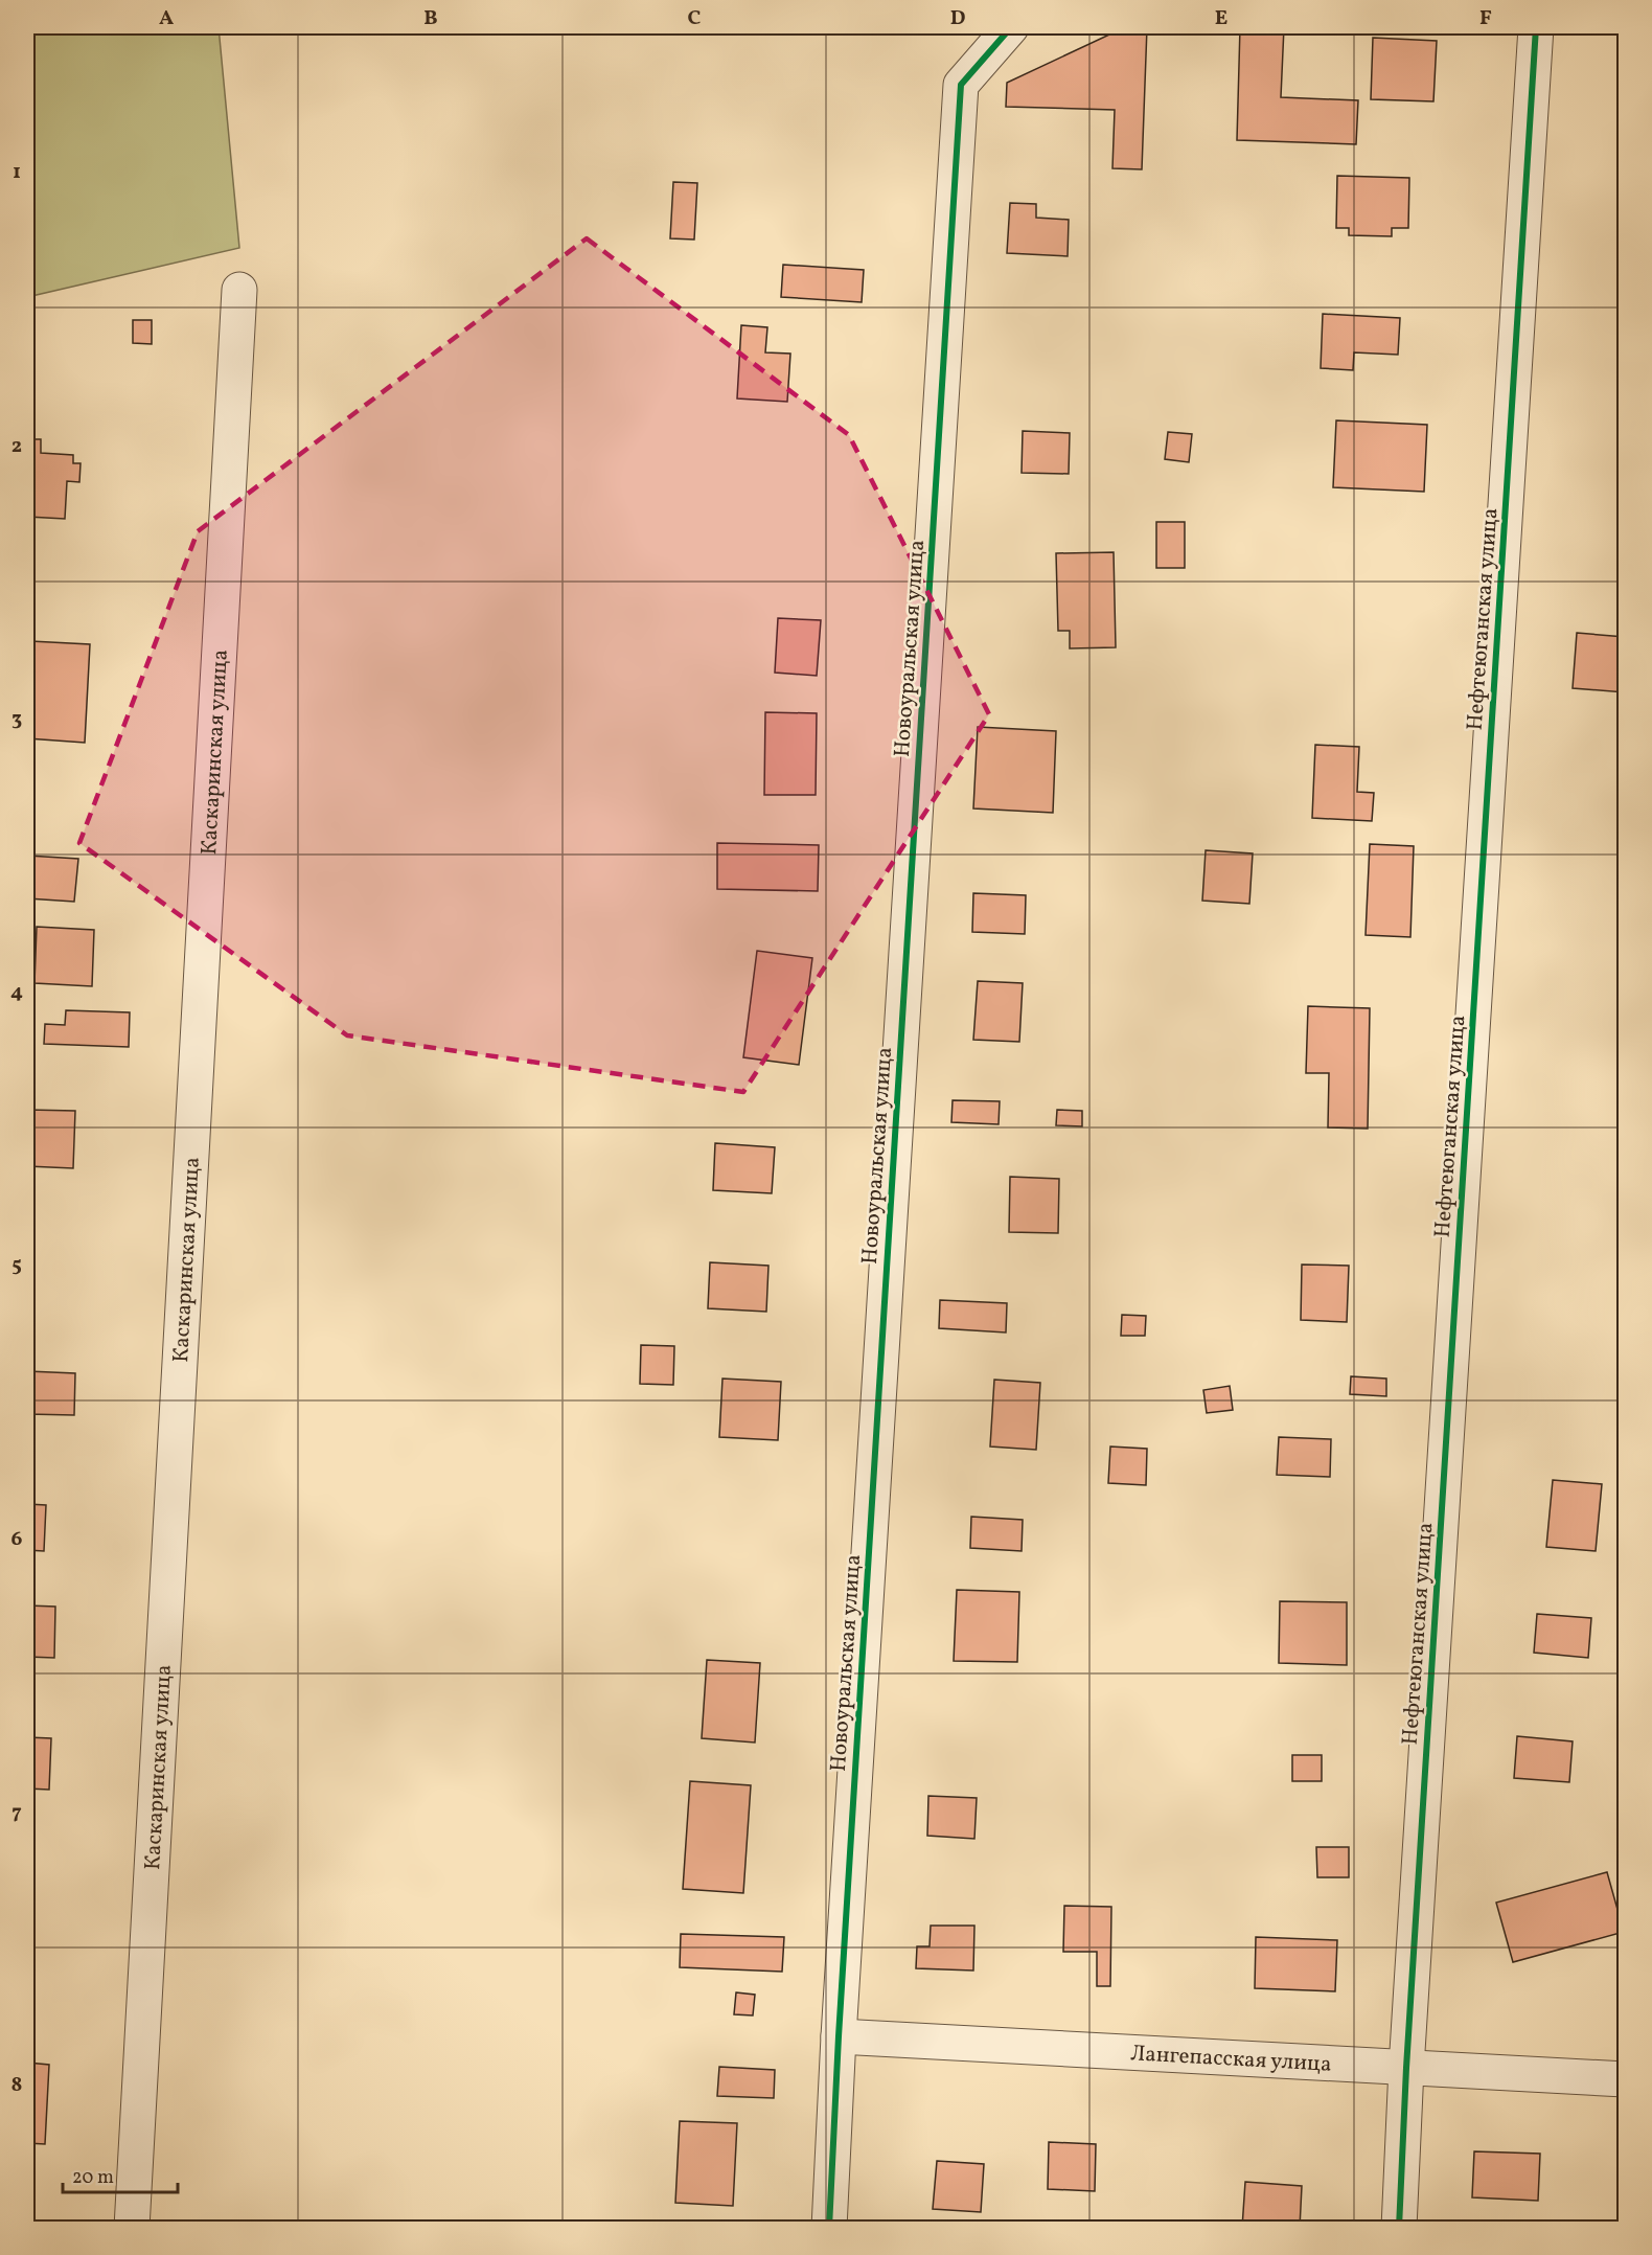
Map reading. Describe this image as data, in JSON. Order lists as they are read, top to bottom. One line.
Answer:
{"streets":{"street":["Нефтеюганская улица","Новоуральская улица","Каскаринская улица","Лангепасская улица"]},"crossings":[["Нефтеюганская улица","Лангепасская улица"],["Новоуральская улица","Лангепасская улица"]],"scale_bar":"20 m","grid":{"columns":["A","B","C","D","E","F"],"rows":["1","2","3","4","5","6","7","8"]}}
